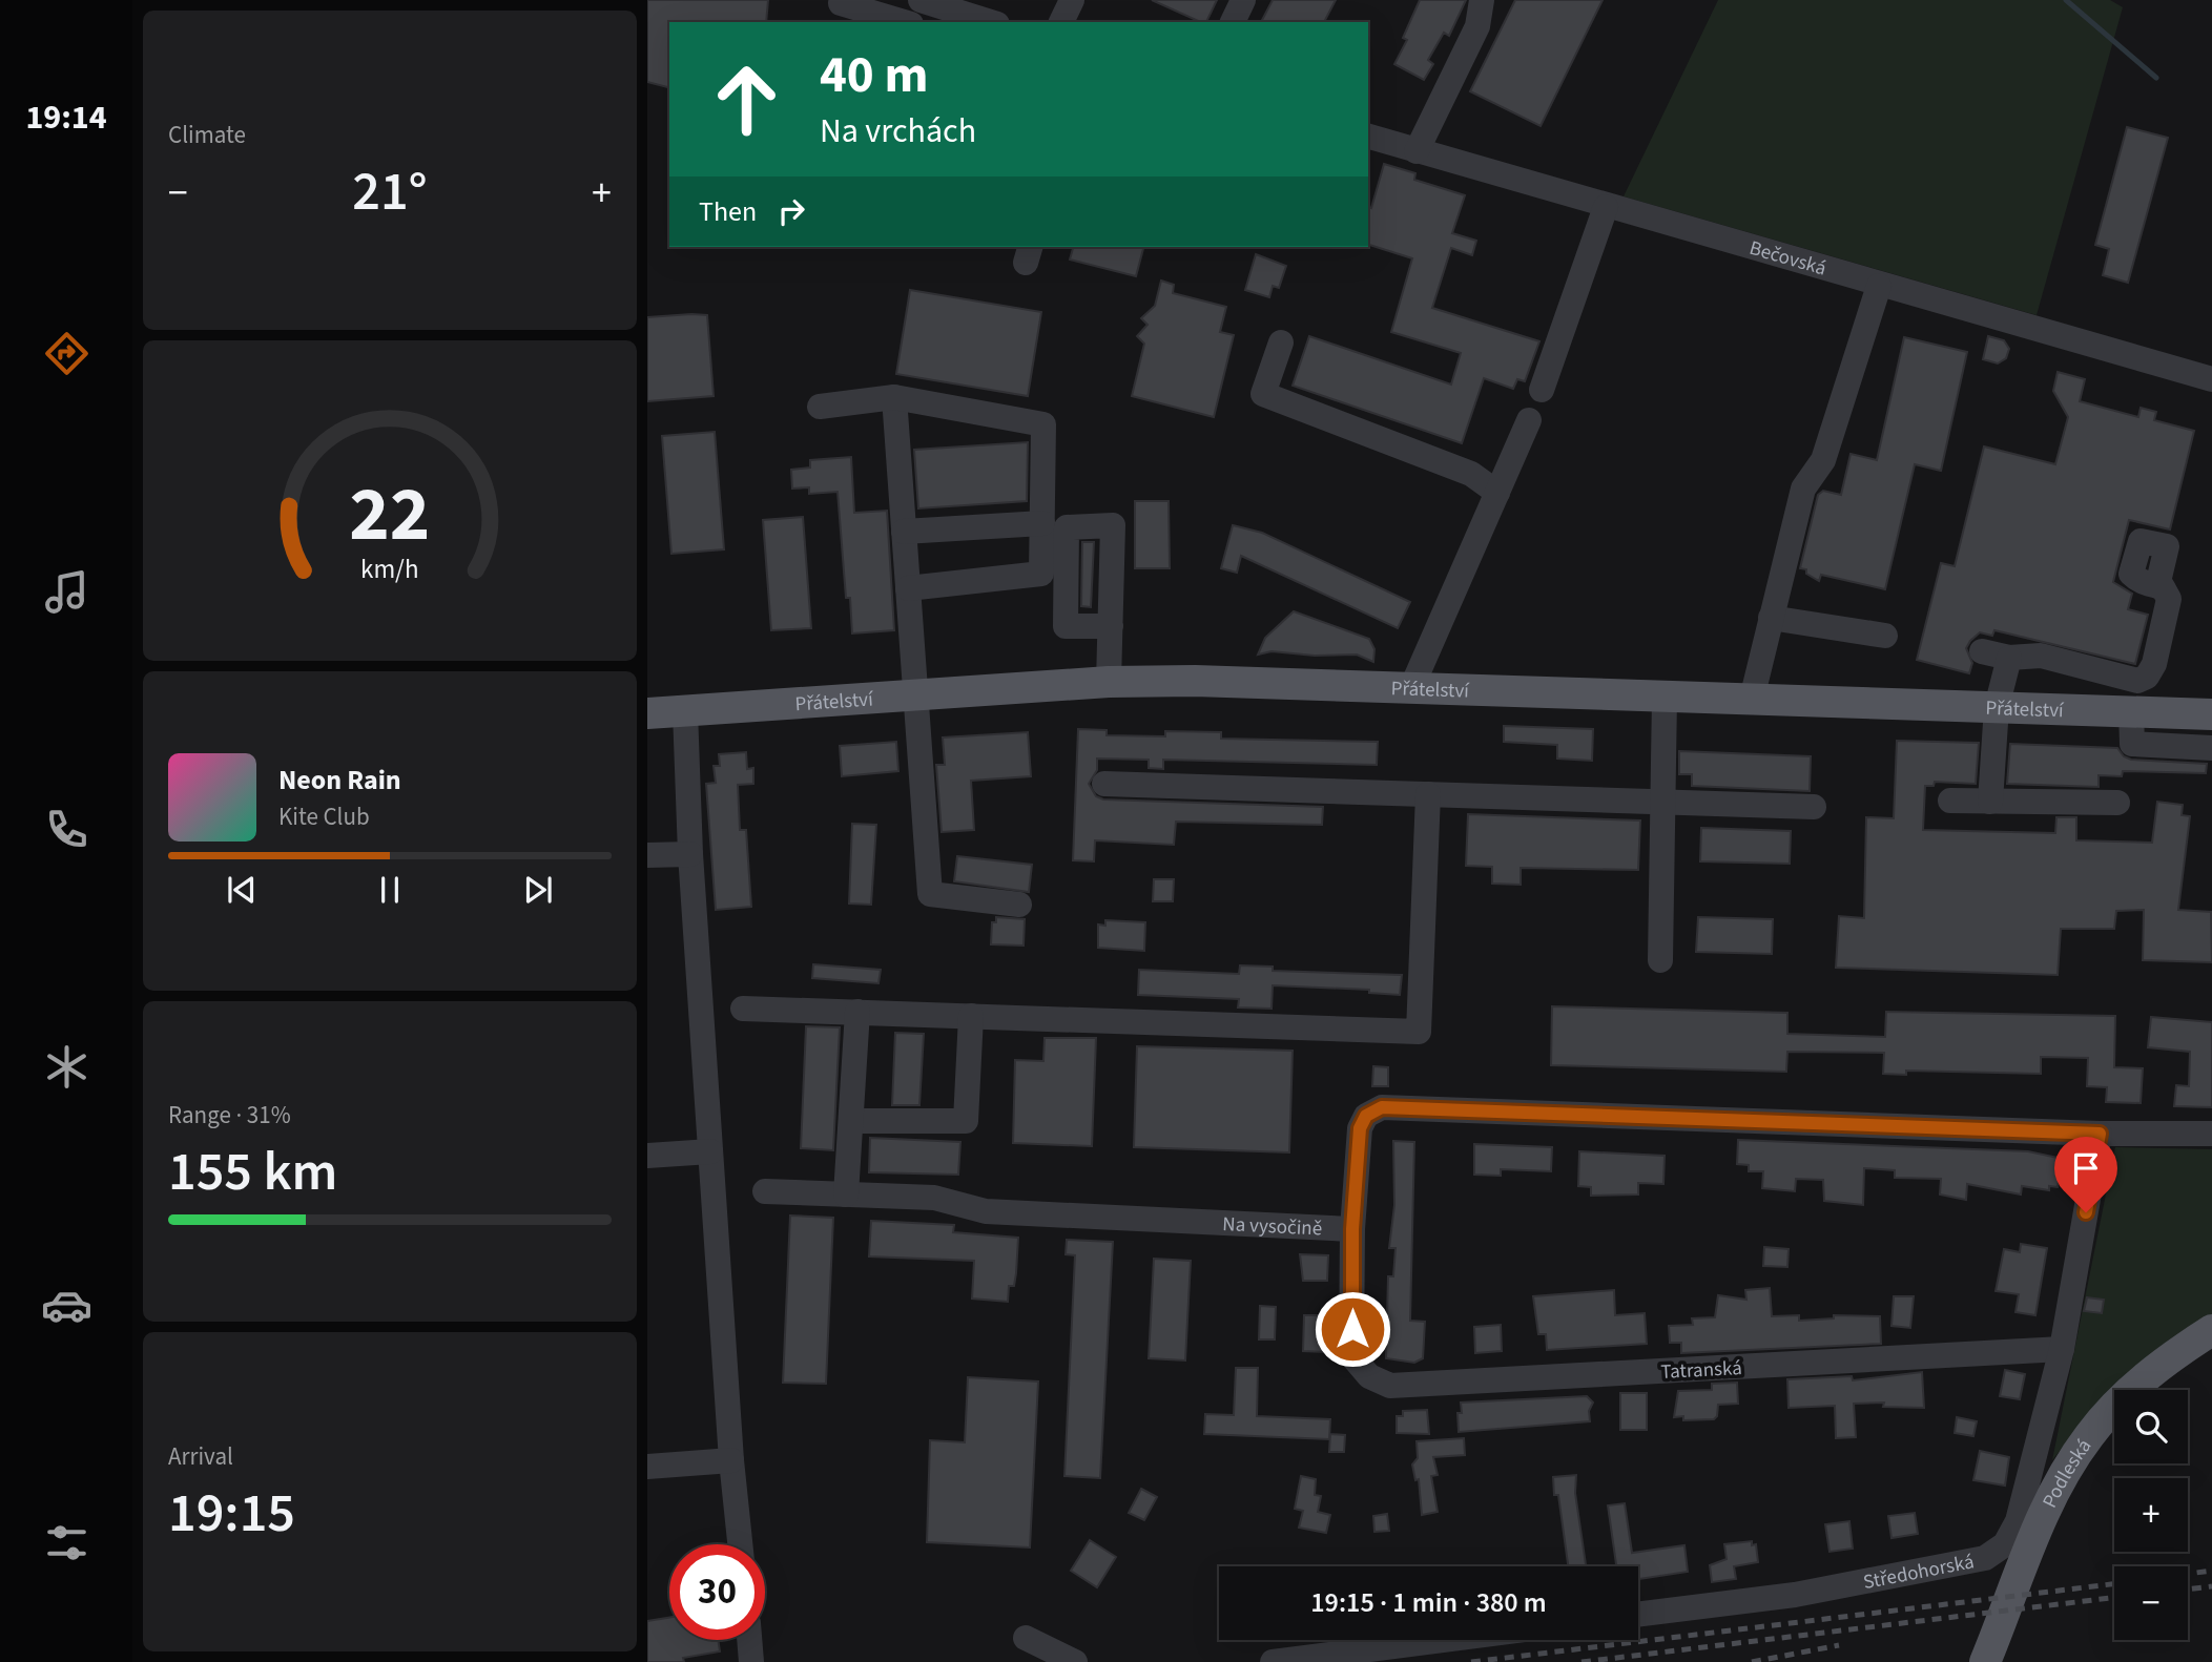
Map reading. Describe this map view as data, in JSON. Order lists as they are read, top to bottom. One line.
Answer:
{"streets":{"main road":["Přátelství","Podleská"],"street":["Bečovská","Na vysočině","Tatranská","Středohorská"]},"crossings":[["Na vysočině","Tatranská"],["Tatranská","Středohorská"]],"page":{"tabs":"19:14","tile":["Climate",["Range · 31%","155 km"],["Arrival","19:15"]],"turn":["40 m","Na vrchách"],"heat":["−","21°","+"],"then":"Then","song":["Neon Rain","Kite Club"],"map_buttons":["+","−"],"limit":"30","trip":"19:15 · 1 min · 380 m","gauge":["22","km/h"]}}
